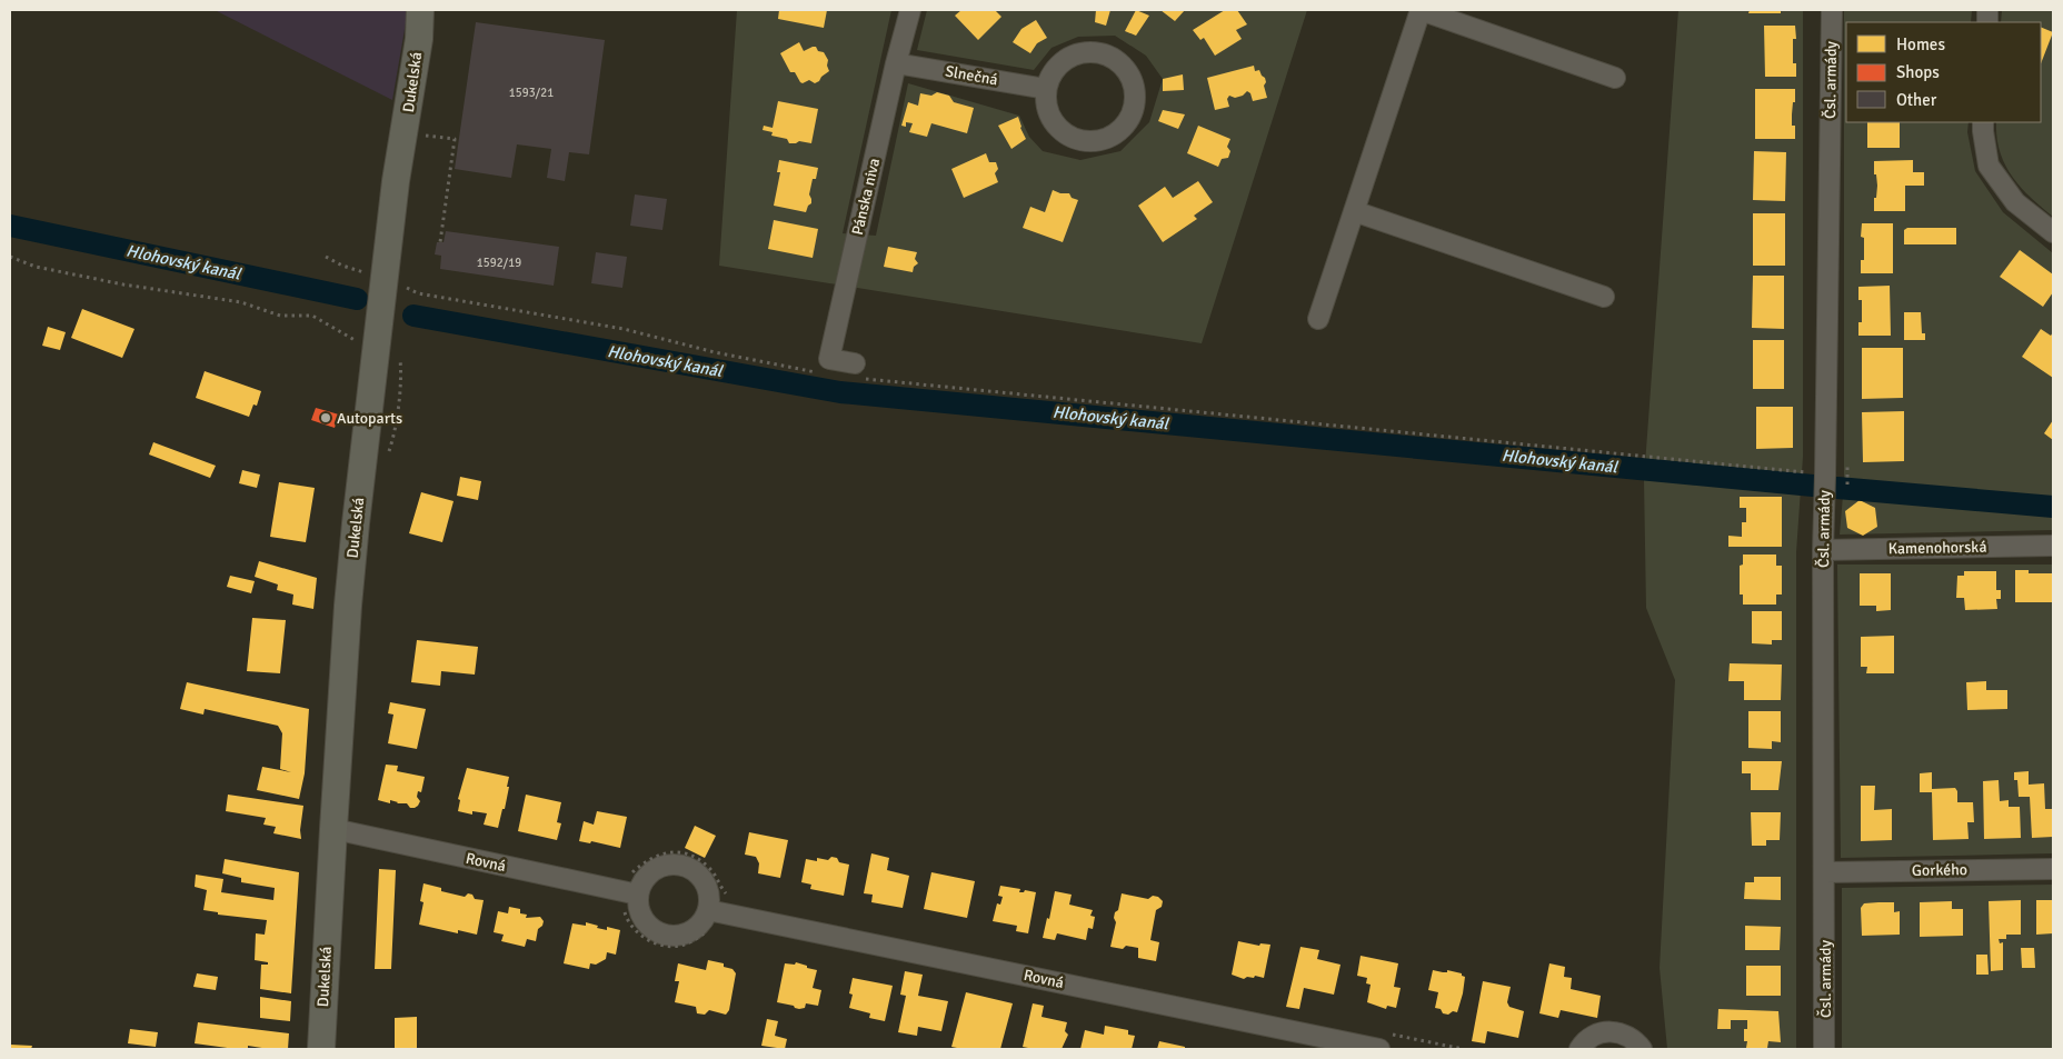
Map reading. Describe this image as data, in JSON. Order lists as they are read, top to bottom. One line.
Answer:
{"streets":{"main road":["Dukelská"],"street":["Slnečná","Čsl. armády","Pánska niva","Kamenohorská","Rovná","Gorkého"]},"crossings":[["Slnečná","Pánska niva"],["Čsl. armády","Kamenohorská"],["Čsl. armády","Gorkého"],["Dukelská","Rovná"]],"water":["Hlohovský kanál"],"places":["Autoparts"],"house_numbers":["1593/21","1592/19"],"legend":["Homes","Shops","Other"]}
